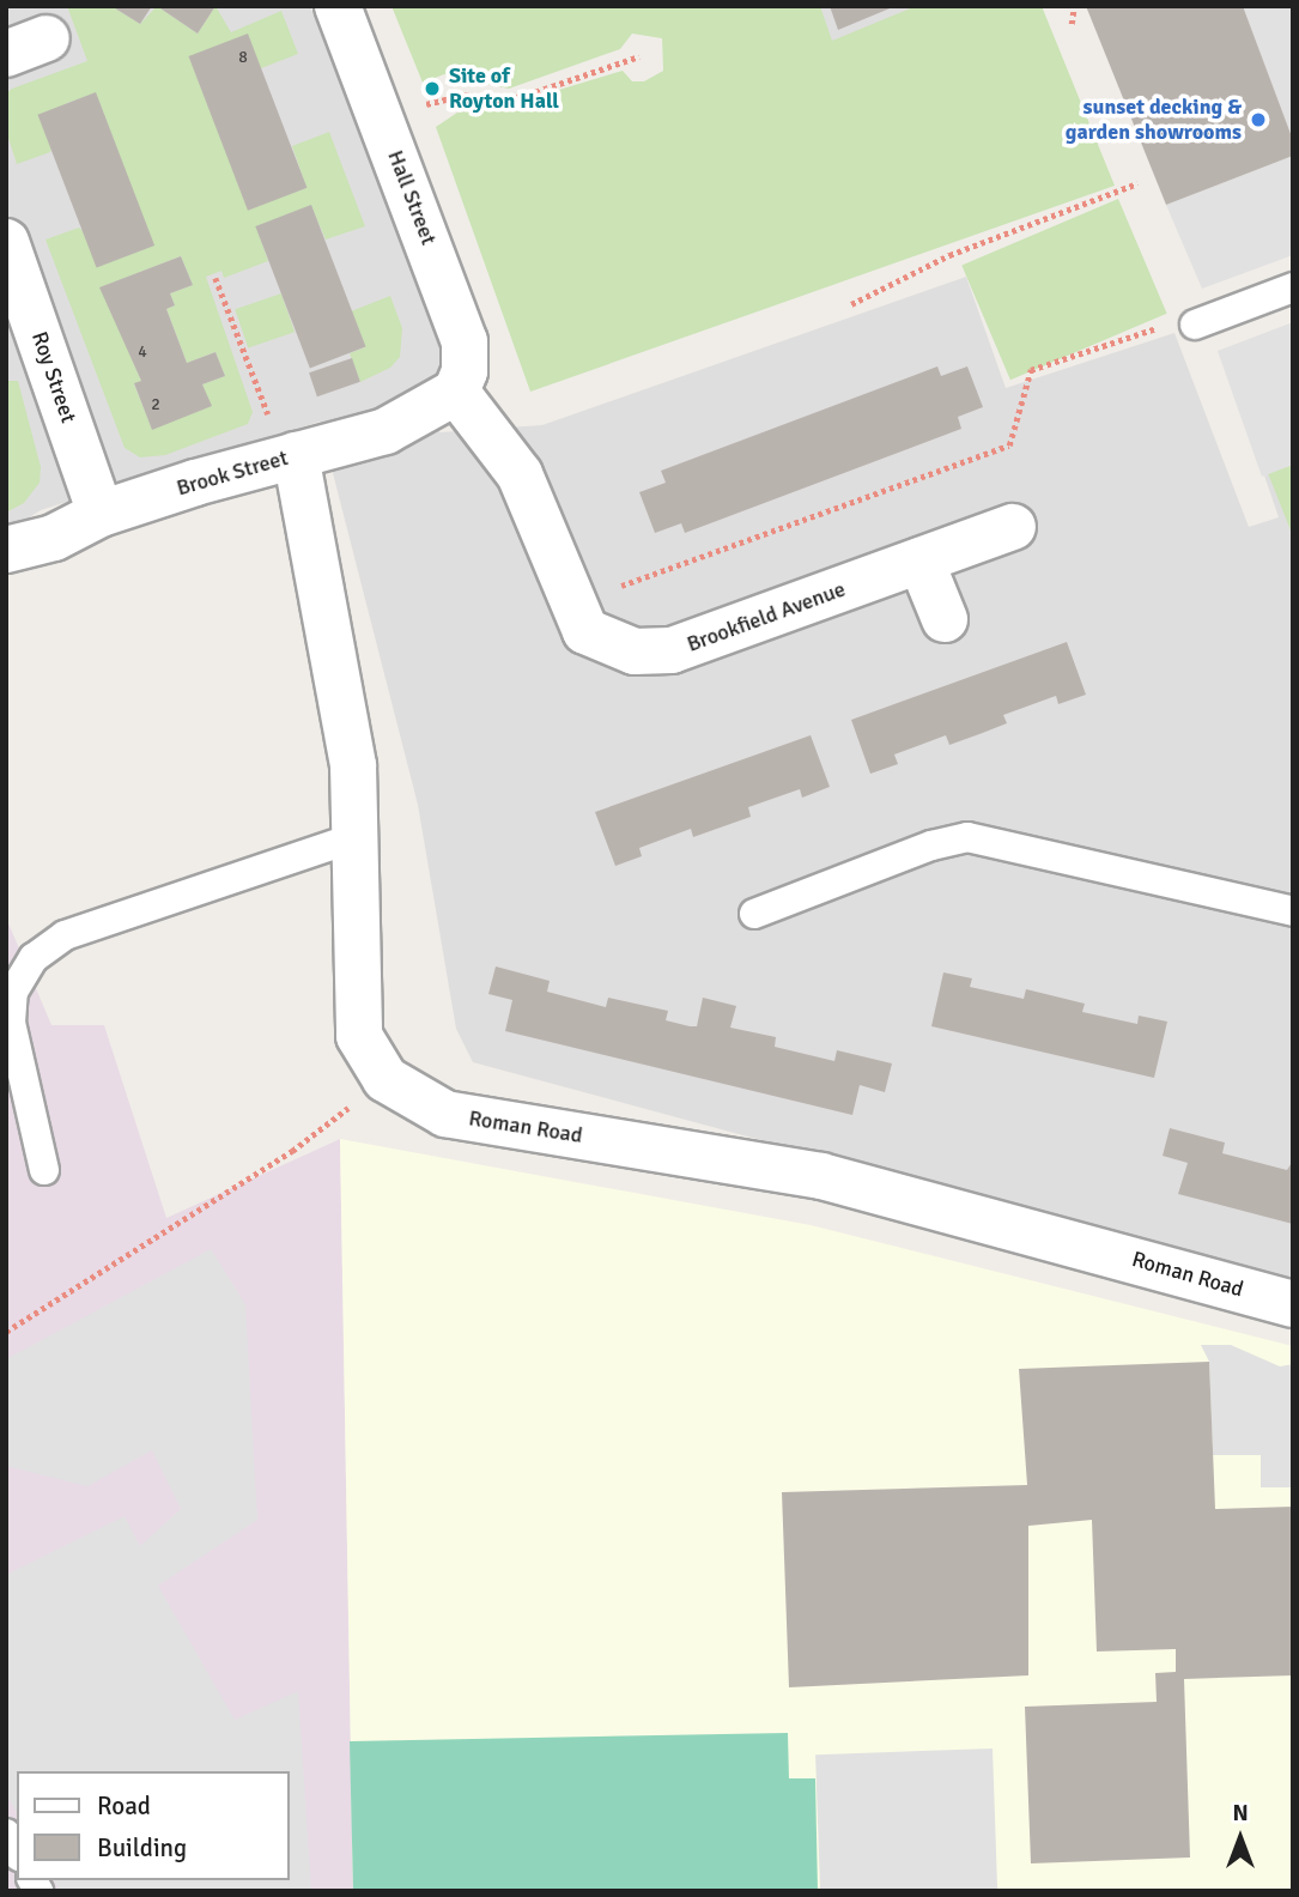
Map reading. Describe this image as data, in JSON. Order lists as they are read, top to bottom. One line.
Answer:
{"streets":{"street":["Hall Street","Roy Street","Brook Street","Brookfield Avenue","Roman Road"]},"crossings":[["Hall Street","Brook Street"],["Hall Street","Brookfield Avenue"],["Roy Street","Brook Street"],["Brook Street","Brookfield Avenue"],["Brook Street","Roman Road"]],"places":["Site of Royton Hall","sunset decking & garden showrooms"],"house_numbers":["8","4","2"],"legend":["Road","Building"],"north":"top"}
